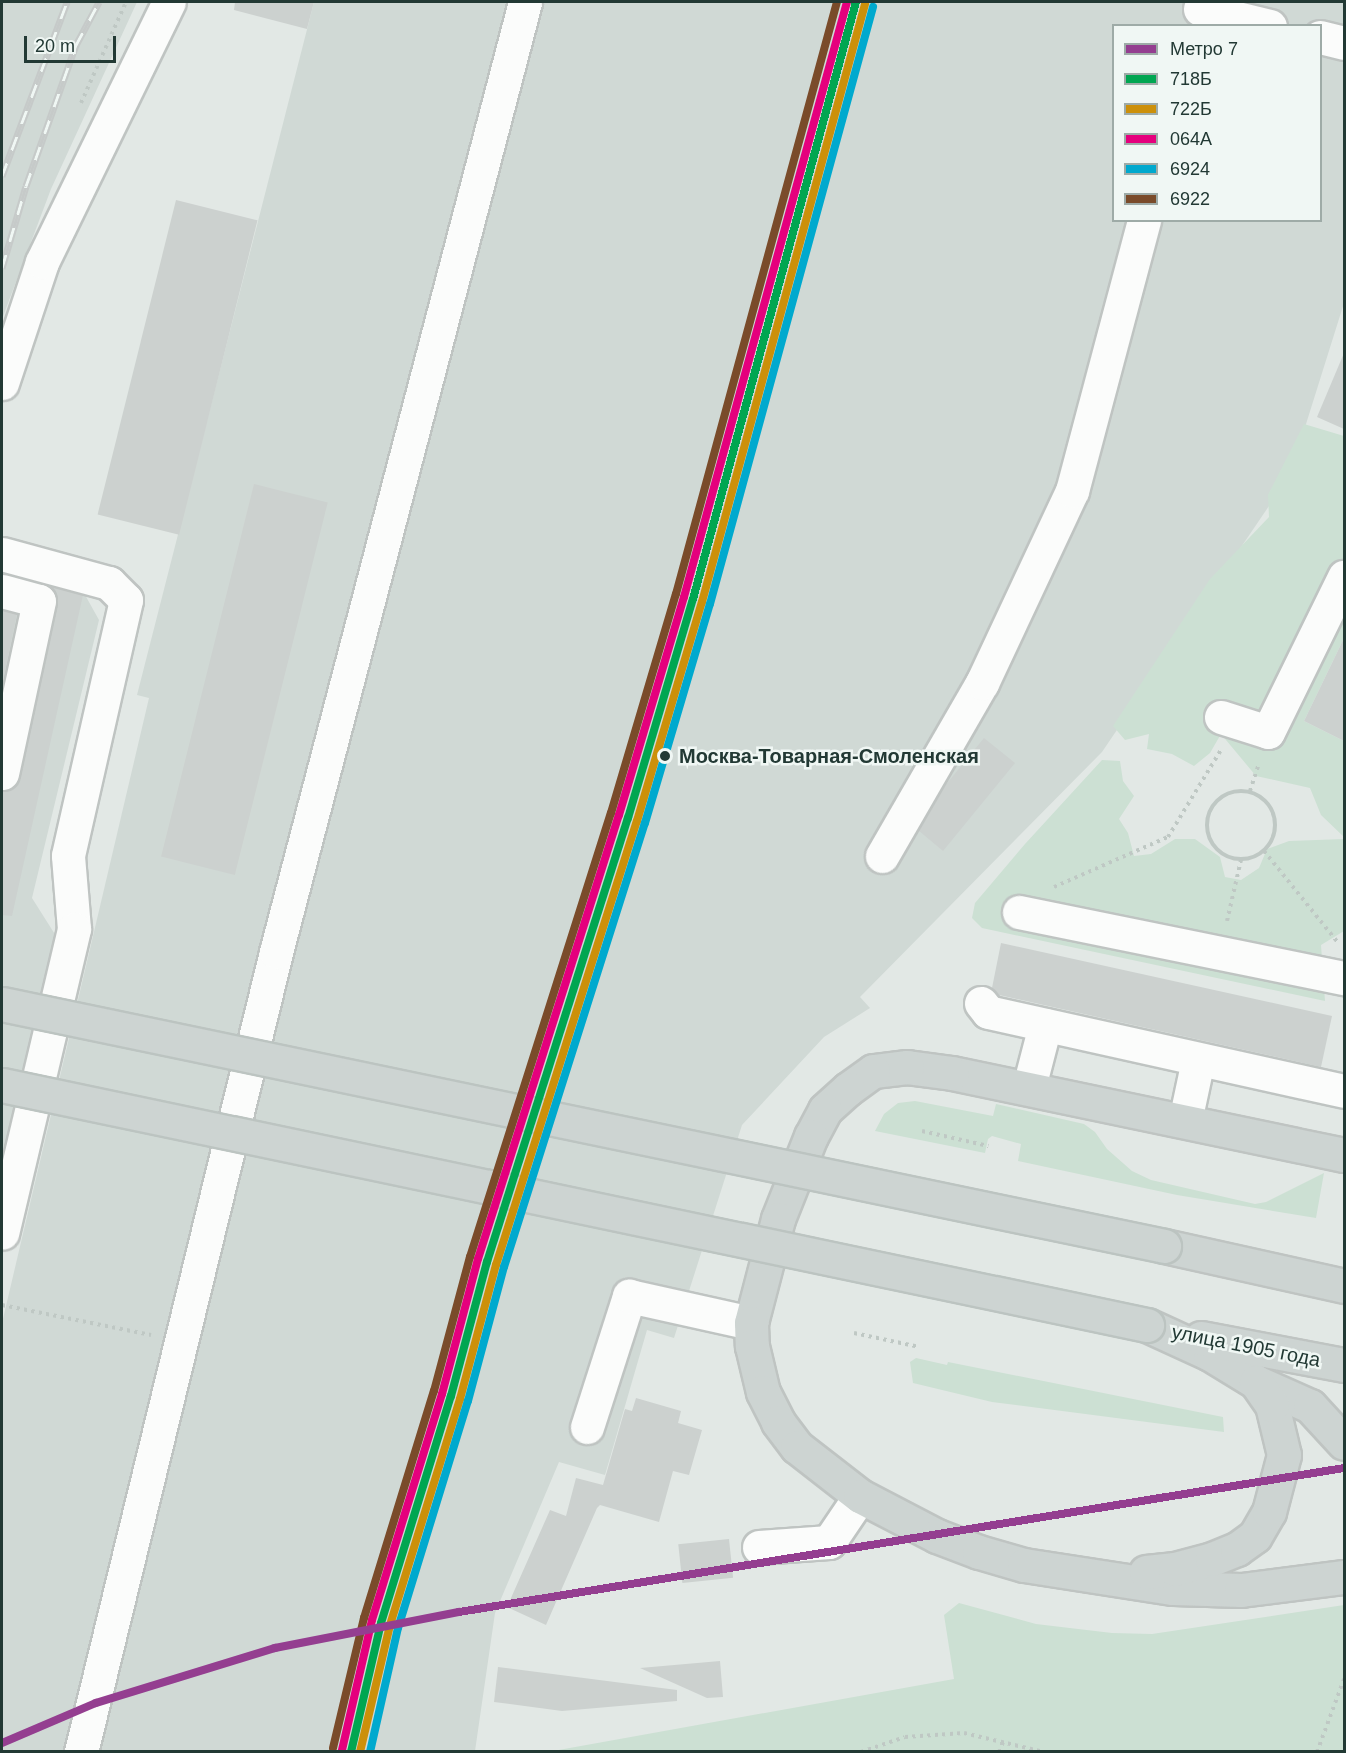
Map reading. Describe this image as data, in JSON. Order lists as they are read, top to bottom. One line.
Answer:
{"streets":{"main road":["улица 1905 года"]},"places":["Москва-Товарная-Смоленская"],"lines":["transit line 718Б","transit line 064А","transit line 6922","transit line 722Б","transit line 6924","metro line 7"],"legend":["Метро 7","718Б","722Б","064А","6924","6922"],"scale_bar":"20 m"}
